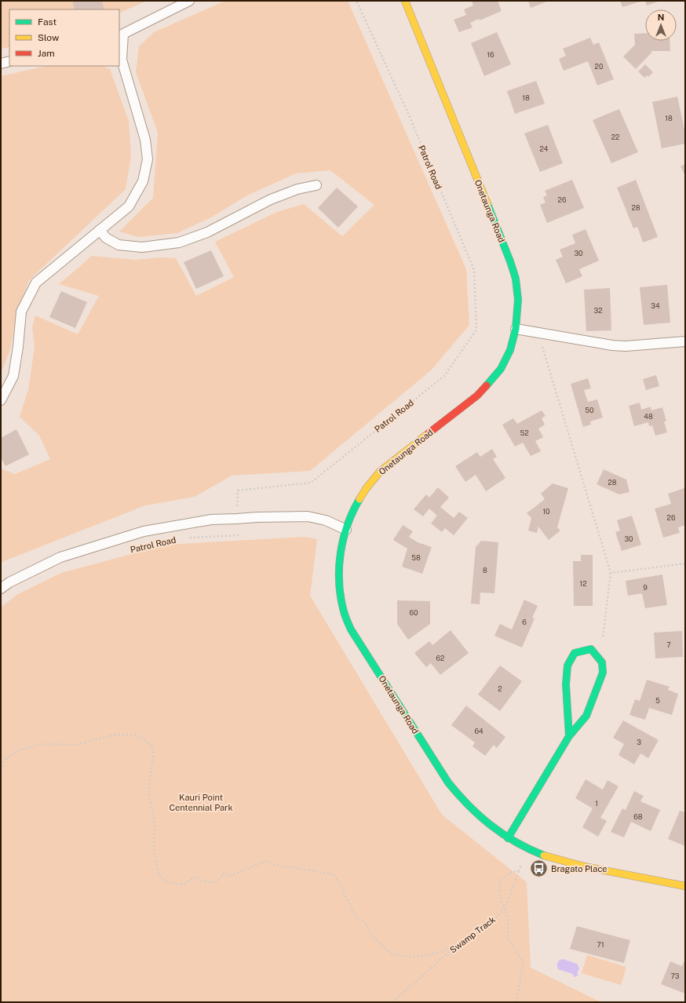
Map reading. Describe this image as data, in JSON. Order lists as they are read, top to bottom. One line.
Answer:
{"streets":{"street":["Onetaunga Road"],"path":["Patrol Road","Swamp Track"]},"parks":["Kauri Point Centennial Park"],"places":{"bus stop":["Bragato Place"]},"house_numbers":["16","20","18","18","22","24","26","28","30","34","32","50","48","52","28","10","26","30","58","8","12","9","60","6","7","62","2","5","64","3","1","68","71","73"],"legend":["Fast","Slow","Jam"],"north":"top"}
